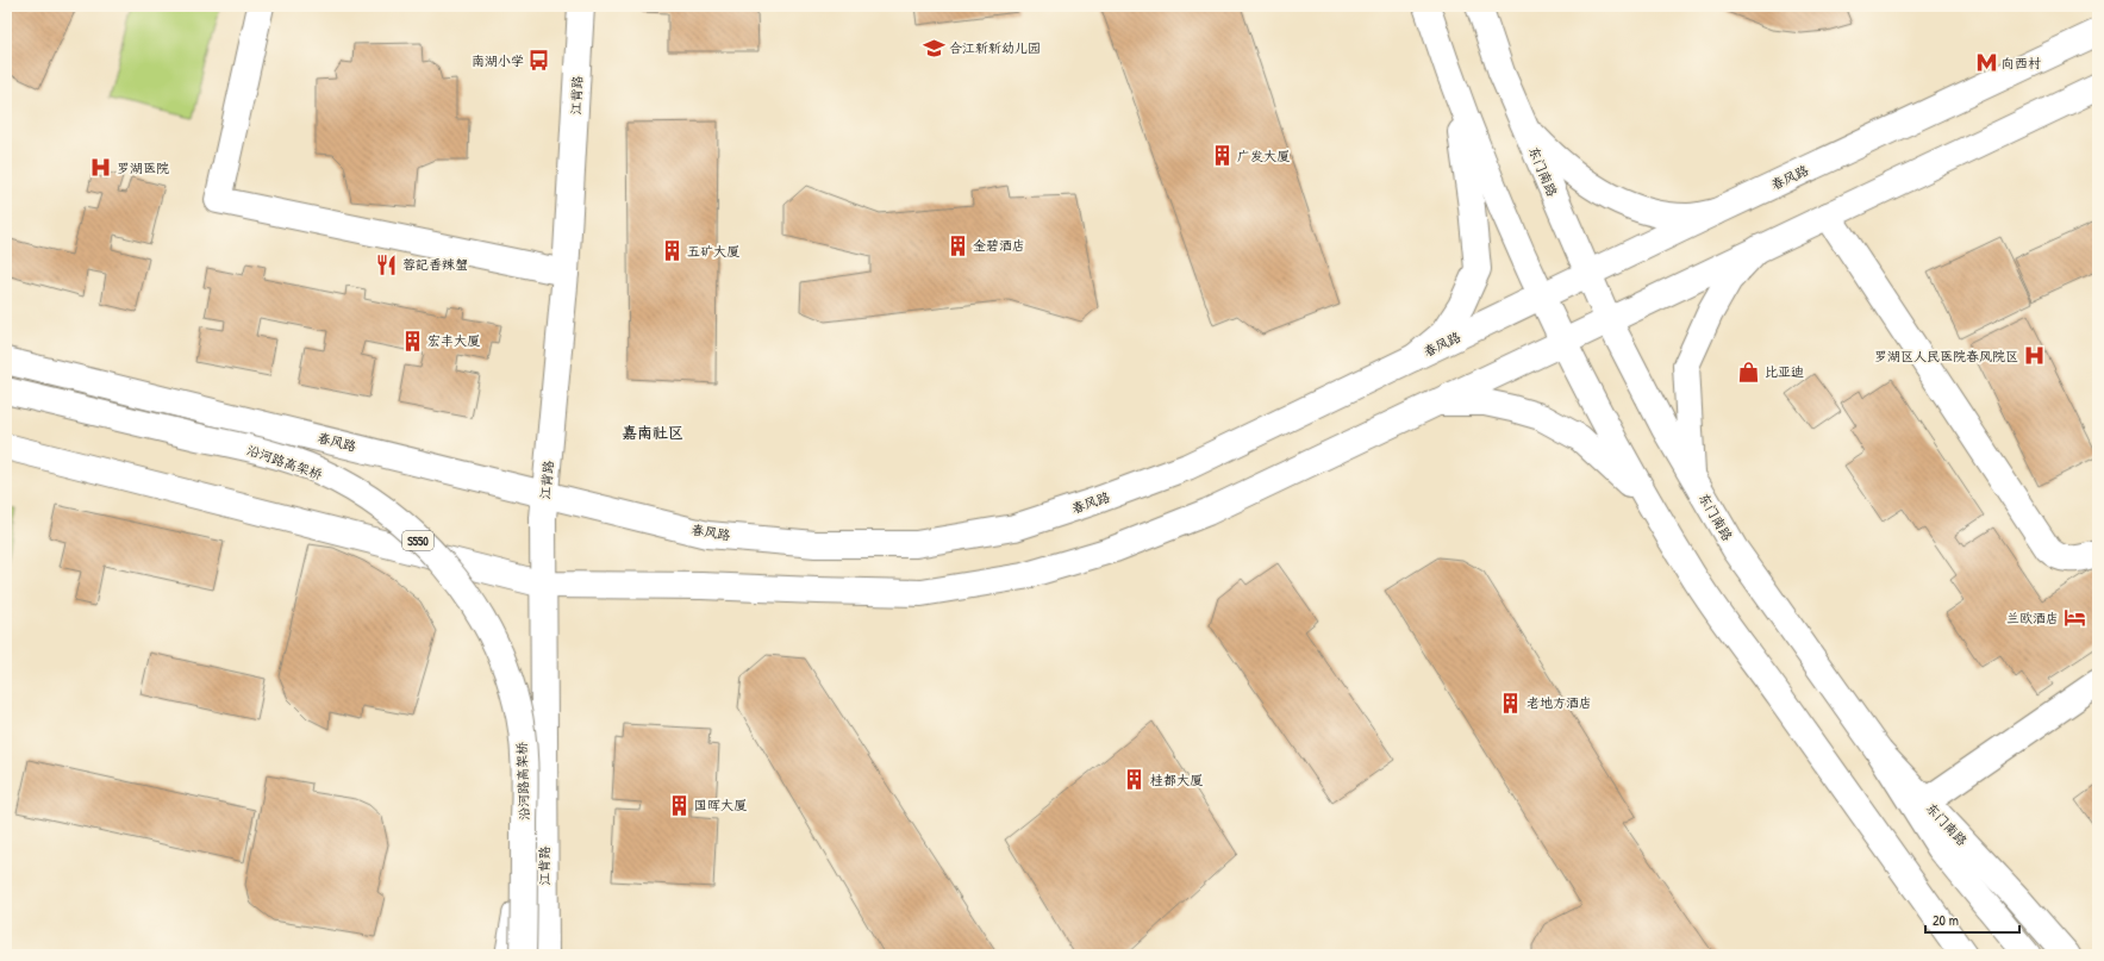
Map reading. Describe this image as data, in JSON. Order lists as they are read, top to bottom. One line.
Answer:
{"streets":{"main road":["江背路","东门南路","春风路","沿河路高架桥","S550"]},"crossings":[["江背路","春风路"],["东门南路","春风路"]],"districts":["嘉南社区"],"places":{"school or university":["合江新新幼儿园"],"bus stop":["南湖小学"],"metro station":["向西村"],"building":["广发大厦","金碧酒店","五矿大厦","宏丰大厦","老地方酒店","桂都大厦","国晖大厦"],"hospital":["罗湖医院","罗湖区人民医院春风院区"],"restaurant":["蓉記香辣蟹"],"shop":["比亚迪"],"hotel":["兰欧酒店"]},"scale_bar":"20 m"}
